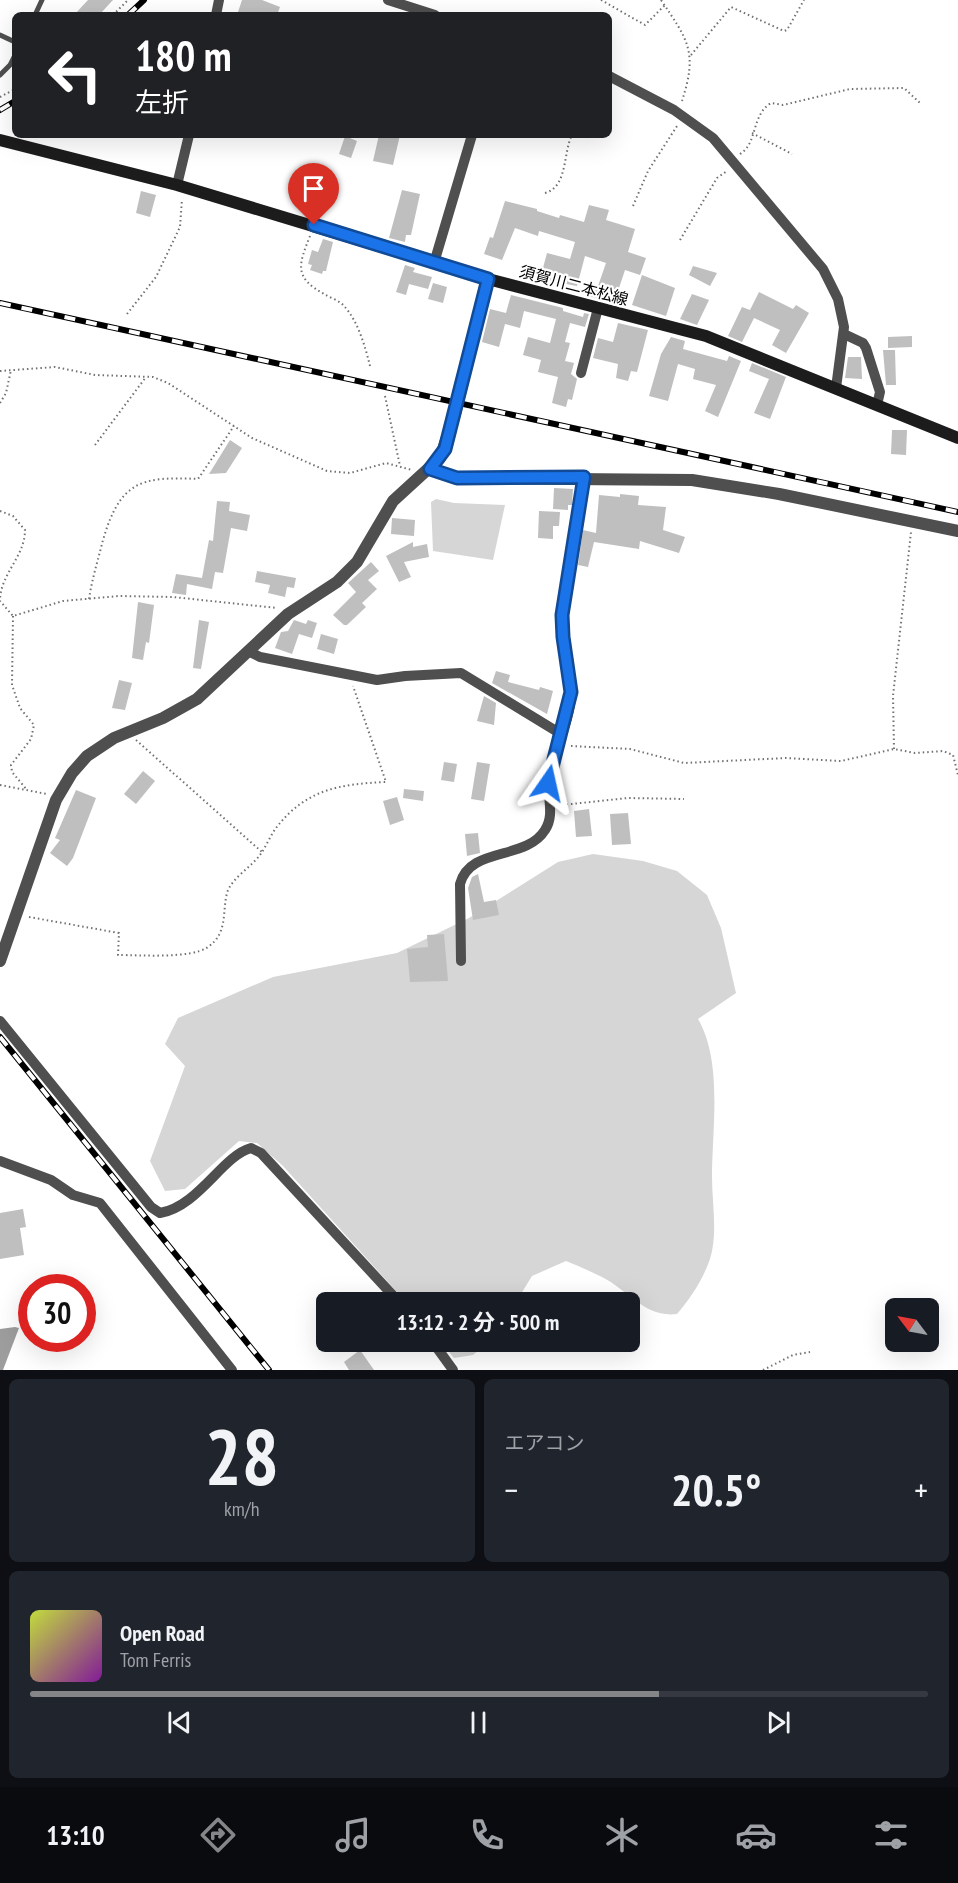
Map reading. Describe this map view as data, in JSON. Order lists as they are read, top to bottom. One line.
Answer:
{"streets":{"main road":["須賀川二本松線"]},"north":"top left","page":{"turn":["180 m","左折"],"limit":"30","trip":"13:12 · 2 分 · 500 m","tile":[["28","km/h"],"エアコン"],"heat":["−","20.5°","+"],"song":["Open Road","Tom Ferris"],"tabs":"13:10"}}
